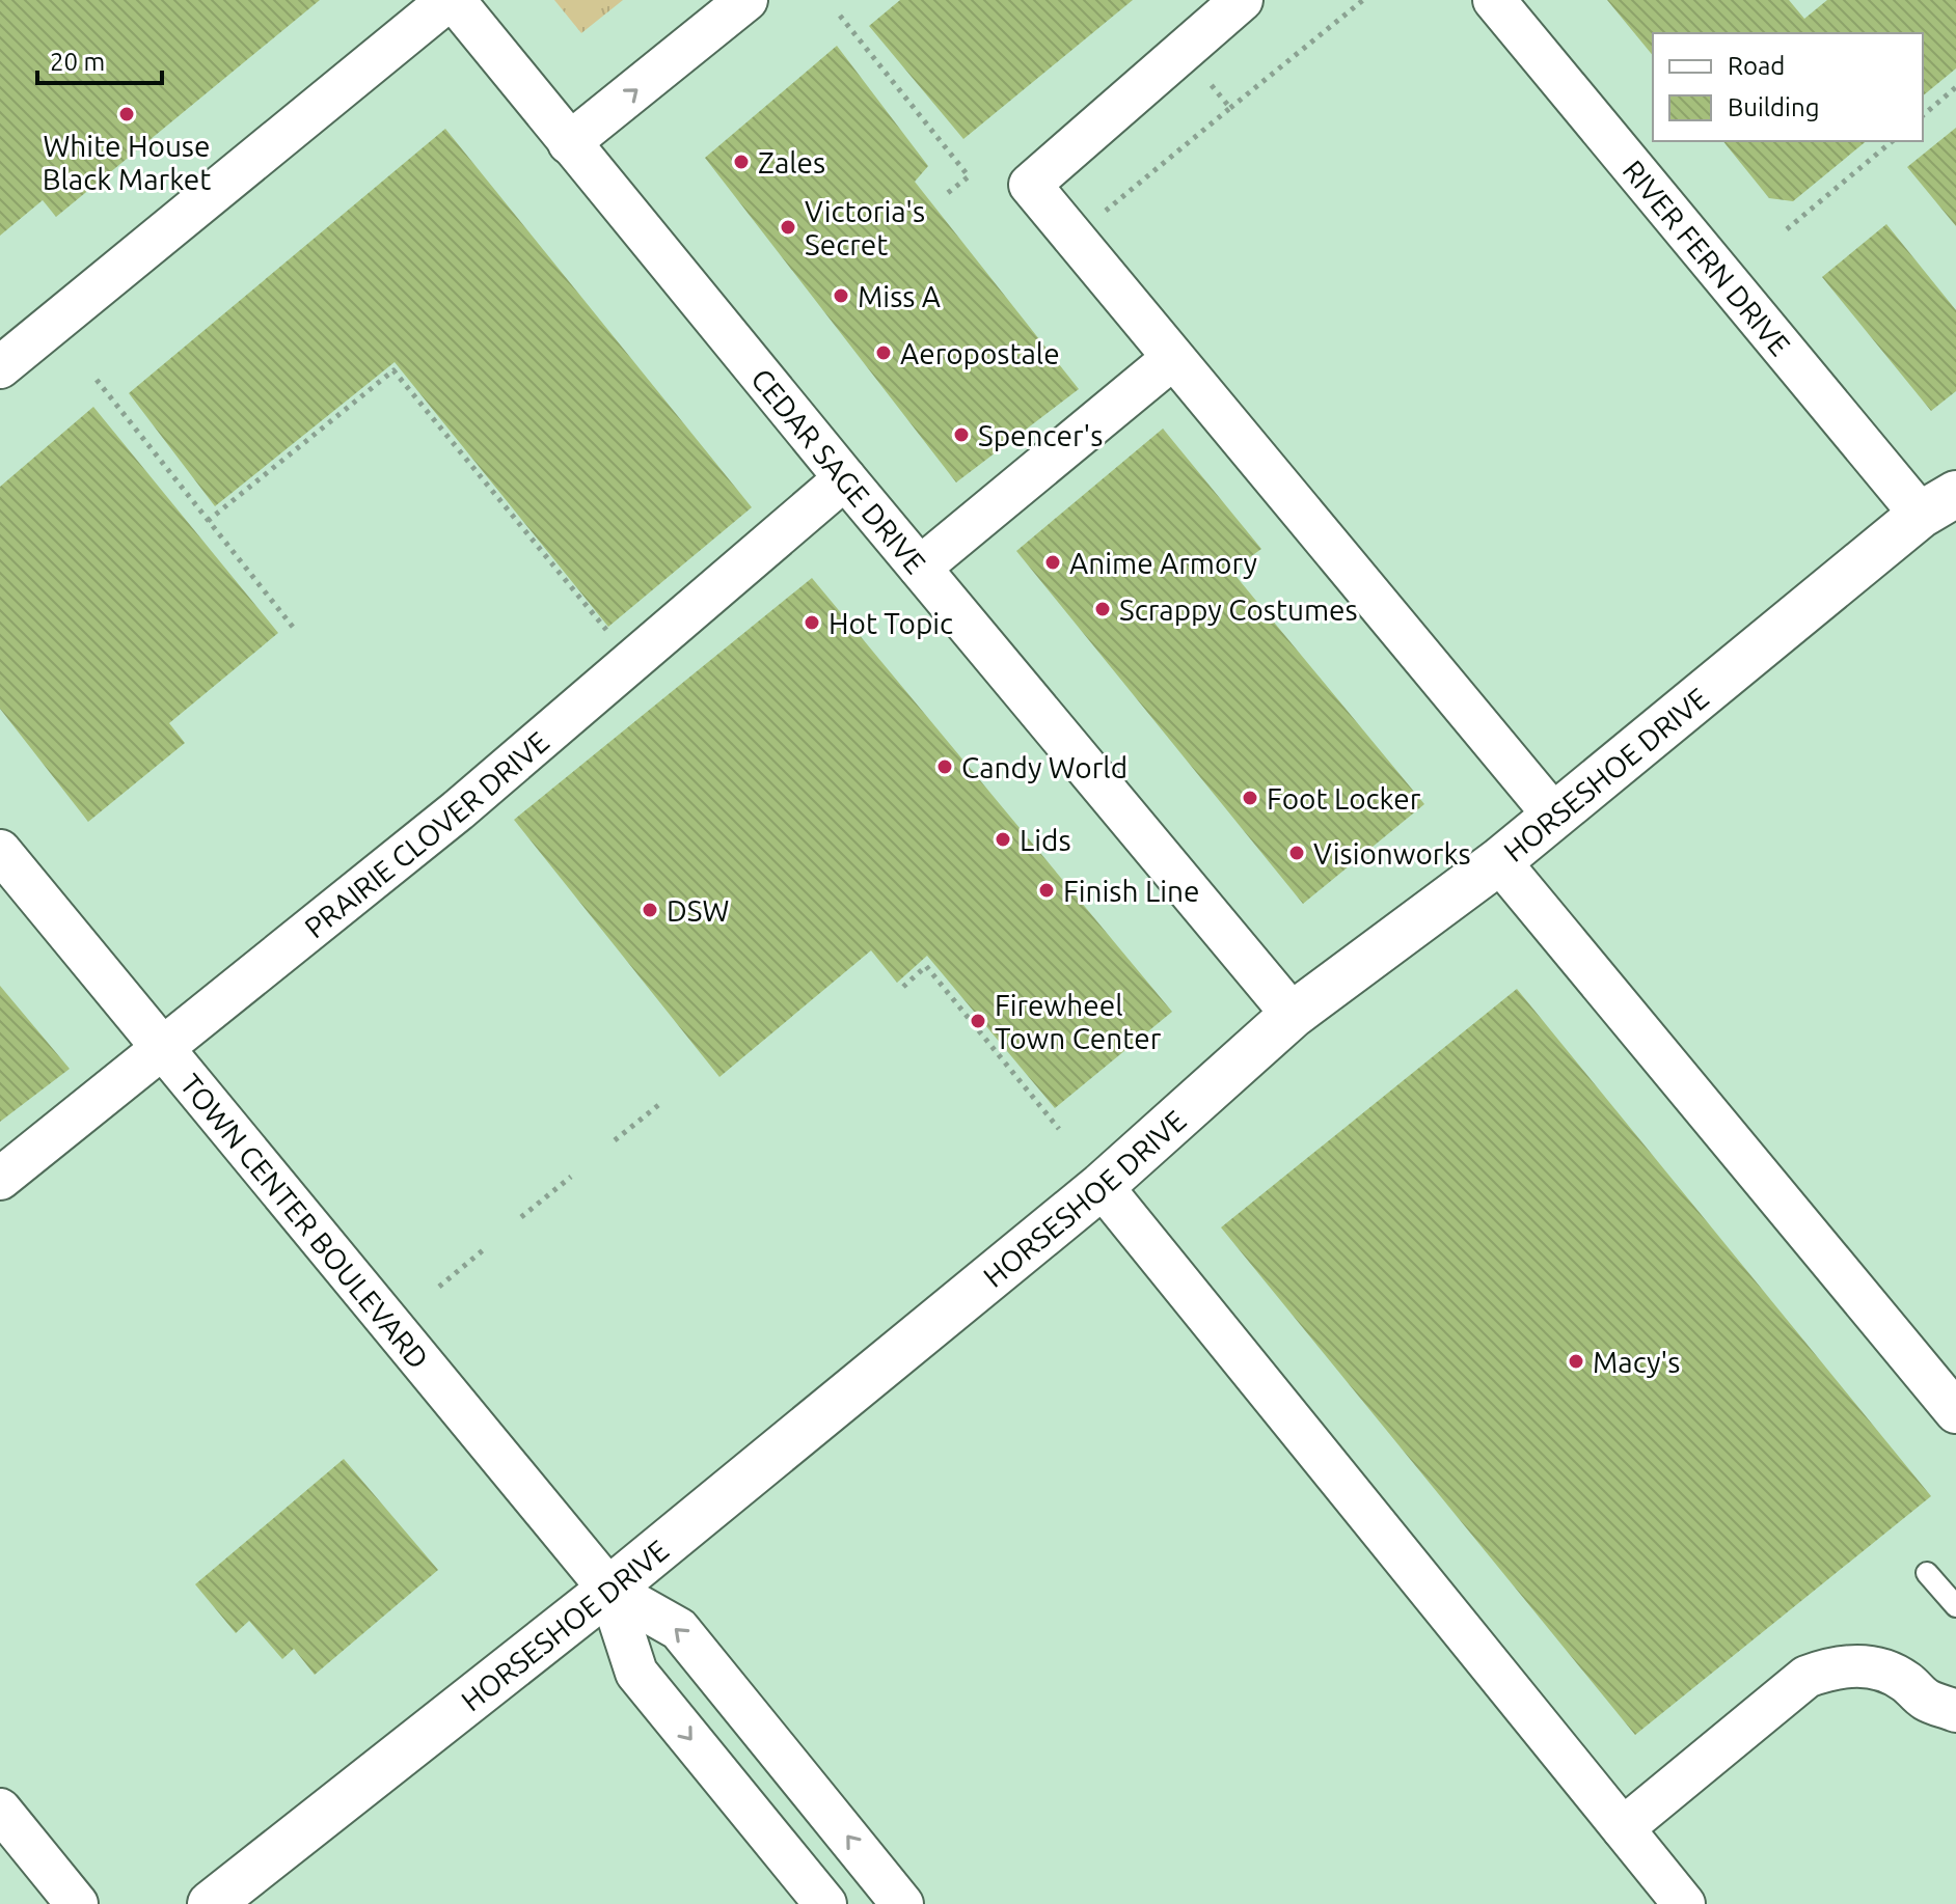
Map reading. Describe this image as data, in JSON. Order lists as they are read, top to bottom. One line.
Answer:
{"streets":{"street":["RIVER FERN DRIVE","CEDAR SAGE DRIVE","HORSESHOE DRIVE","PRAIRIE CLOVER DRIVE","TOWN CENTER BOULEVARD"]},"crossings":[["RIVER FERN DRIVE","HORSESHOE DRIVE"],["CEDAR SAGE DRIVE","HORSESHOE DRIVE"],["CEDAR SAGE DRIVE","PRAIRIE CLOVER DRIVE"],["HORSESHOE DRIVE","TOWN CENTER BOULEVARD"],["PRAIRIE CLOVER DRIVE","TOWN CENTER BOULEVARD"]],"places":["White House Black Market","Zales","Victoria's Secret","Miss A","Aeropostale","Spencer's","Anime Armory","Scrappy Costumes","Hot Topic","Candy World","Foot Locker","Lids","Visionworks","Finish Line","DSW","Firewheel Town Center","Macy's"],"legend":["Road","Building"],"scale_bar":"20 m"}
